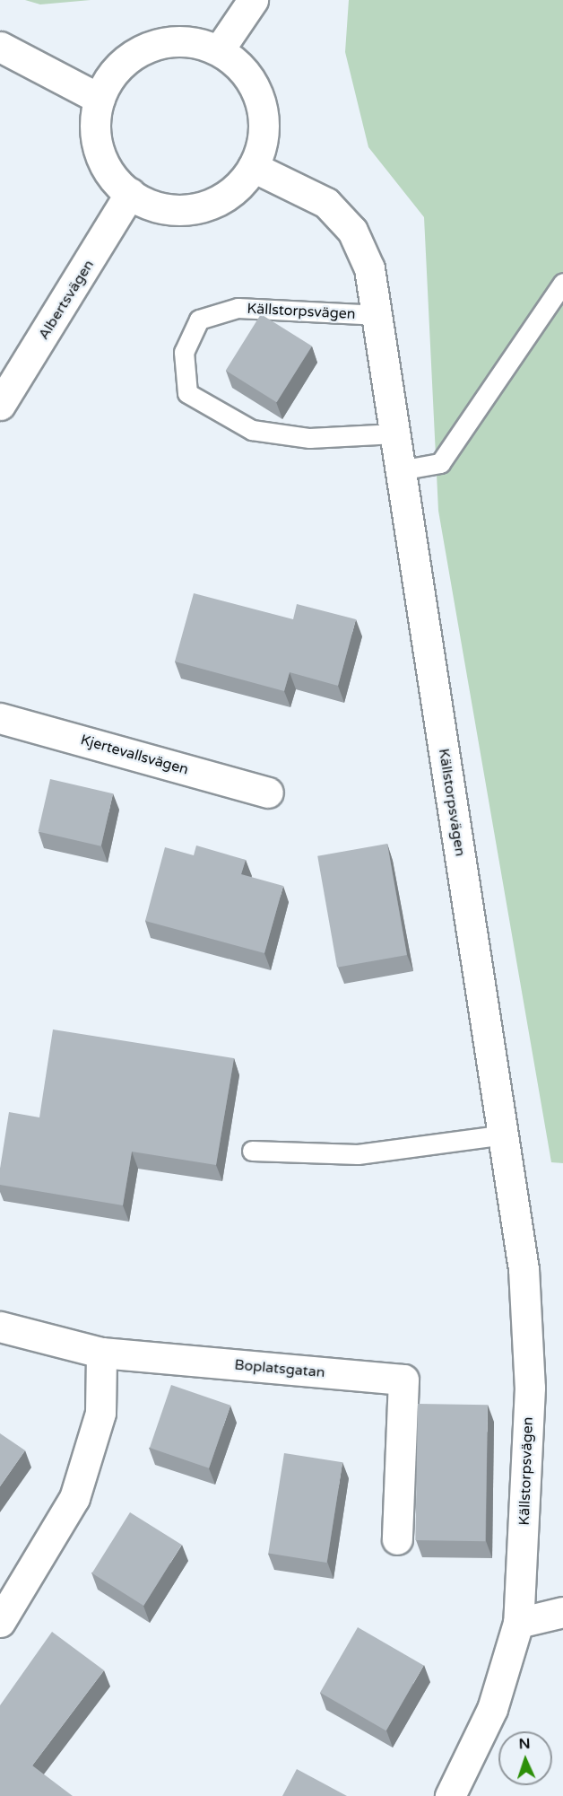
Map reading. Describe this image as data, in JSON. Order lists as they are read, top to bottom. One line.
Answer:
{"streets":{"street":["Albertsvägen","Källstorpsvägen","Kjertevallsvägen","Boplatsgatan"]},"crossings":[["Albertsvägen","Källstorpsvägen"]],"north":"top"}
